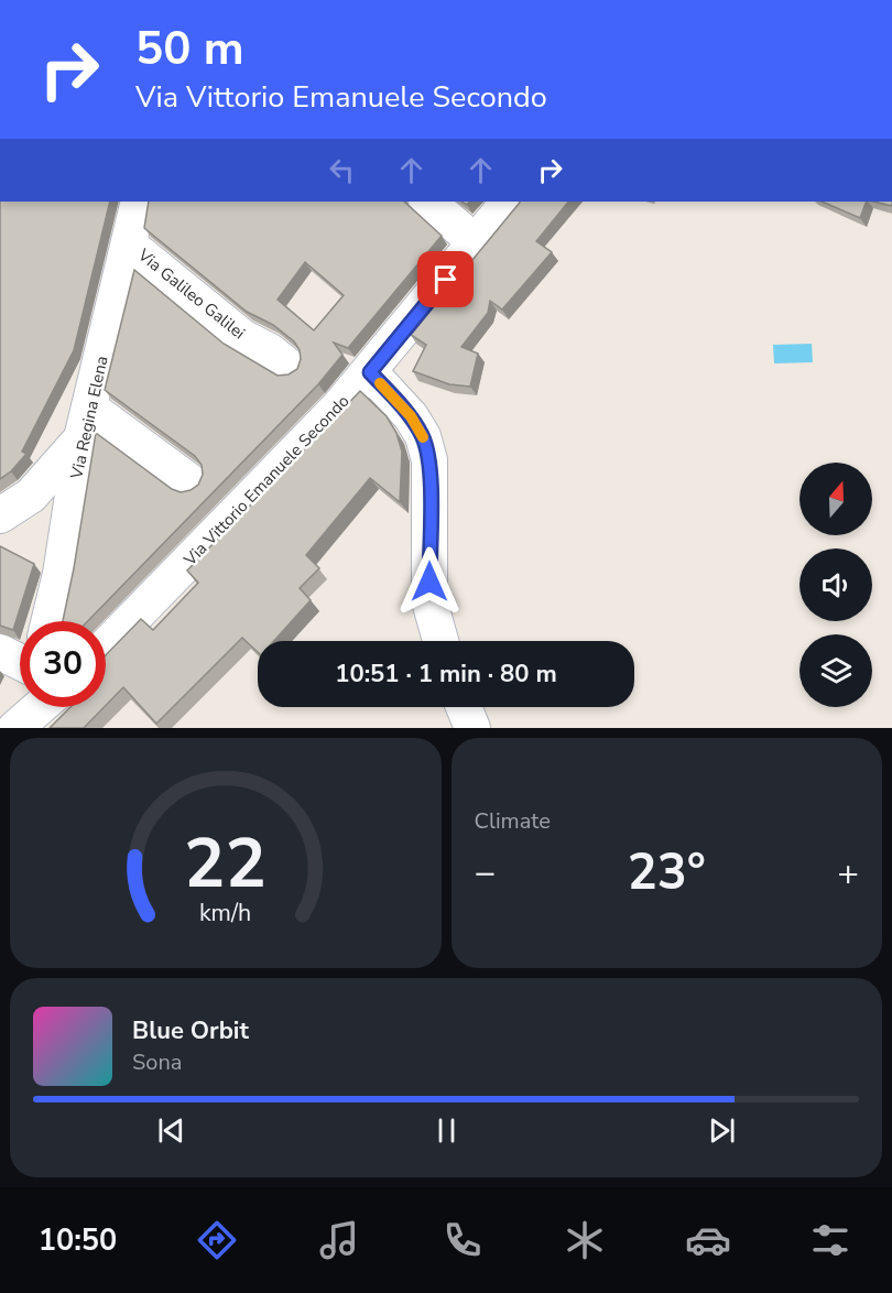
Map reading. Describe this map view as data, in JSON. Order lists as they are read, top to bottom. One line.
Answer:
{"streets":{"street":["Via Galileo Galilei","Via Regina Elena","Via Vittorio Emanuele Secondo"]},"crossings":[["Via Galileo Galilei","Via Regina Elena"]],"north":"top","page":{"turn":["50 m","Via Vittorio Emanuele Secondo"],"limit":"30","trip":"10:51 · 1 min · 80 m","tile":"Climate","heat":["−","23°","+"],"song":["Blue Orbit","Sona"],"tabs":"10:50","gauge":["22","km/h"]}}
